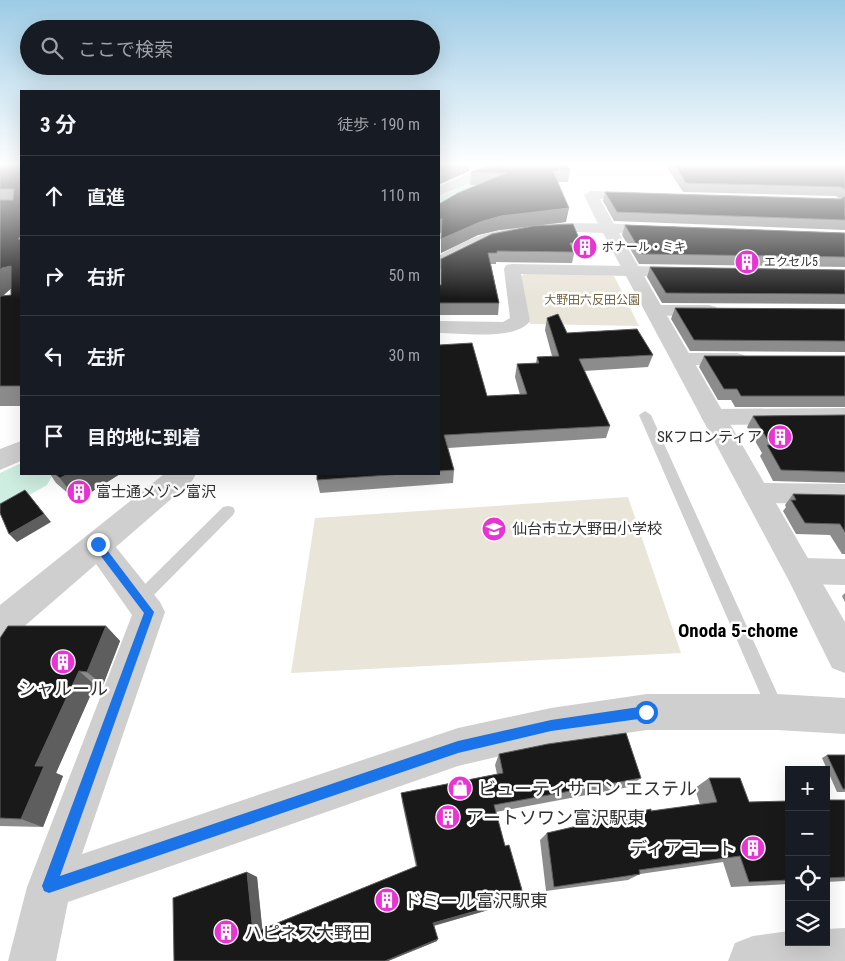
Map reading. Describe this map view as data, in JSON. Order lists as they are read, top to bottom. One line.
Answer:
{"districts":["Onoda 5-chome"],"parks":["大野田六反田公園"],"places":{"building":["ボナール・ミキ","エクセル5","SKフロンティア","富士通メゾン富沢","シャルール","アートソワン富沢駅東","ディアコート","ドミール富沢駅東","ハピネス大野田"],"school or university":["仙台市立大野田小学校"],"shop":["ビューティサロン エステル"]},"page":{"search":"ここで検索","heading":["3 分","徒歩 · 190 m"],"list":[["直進","110 m"],["右折","50 m"],["左折","30 m"],"目的地に到着"],"map_buttons":["+","−"]}}
